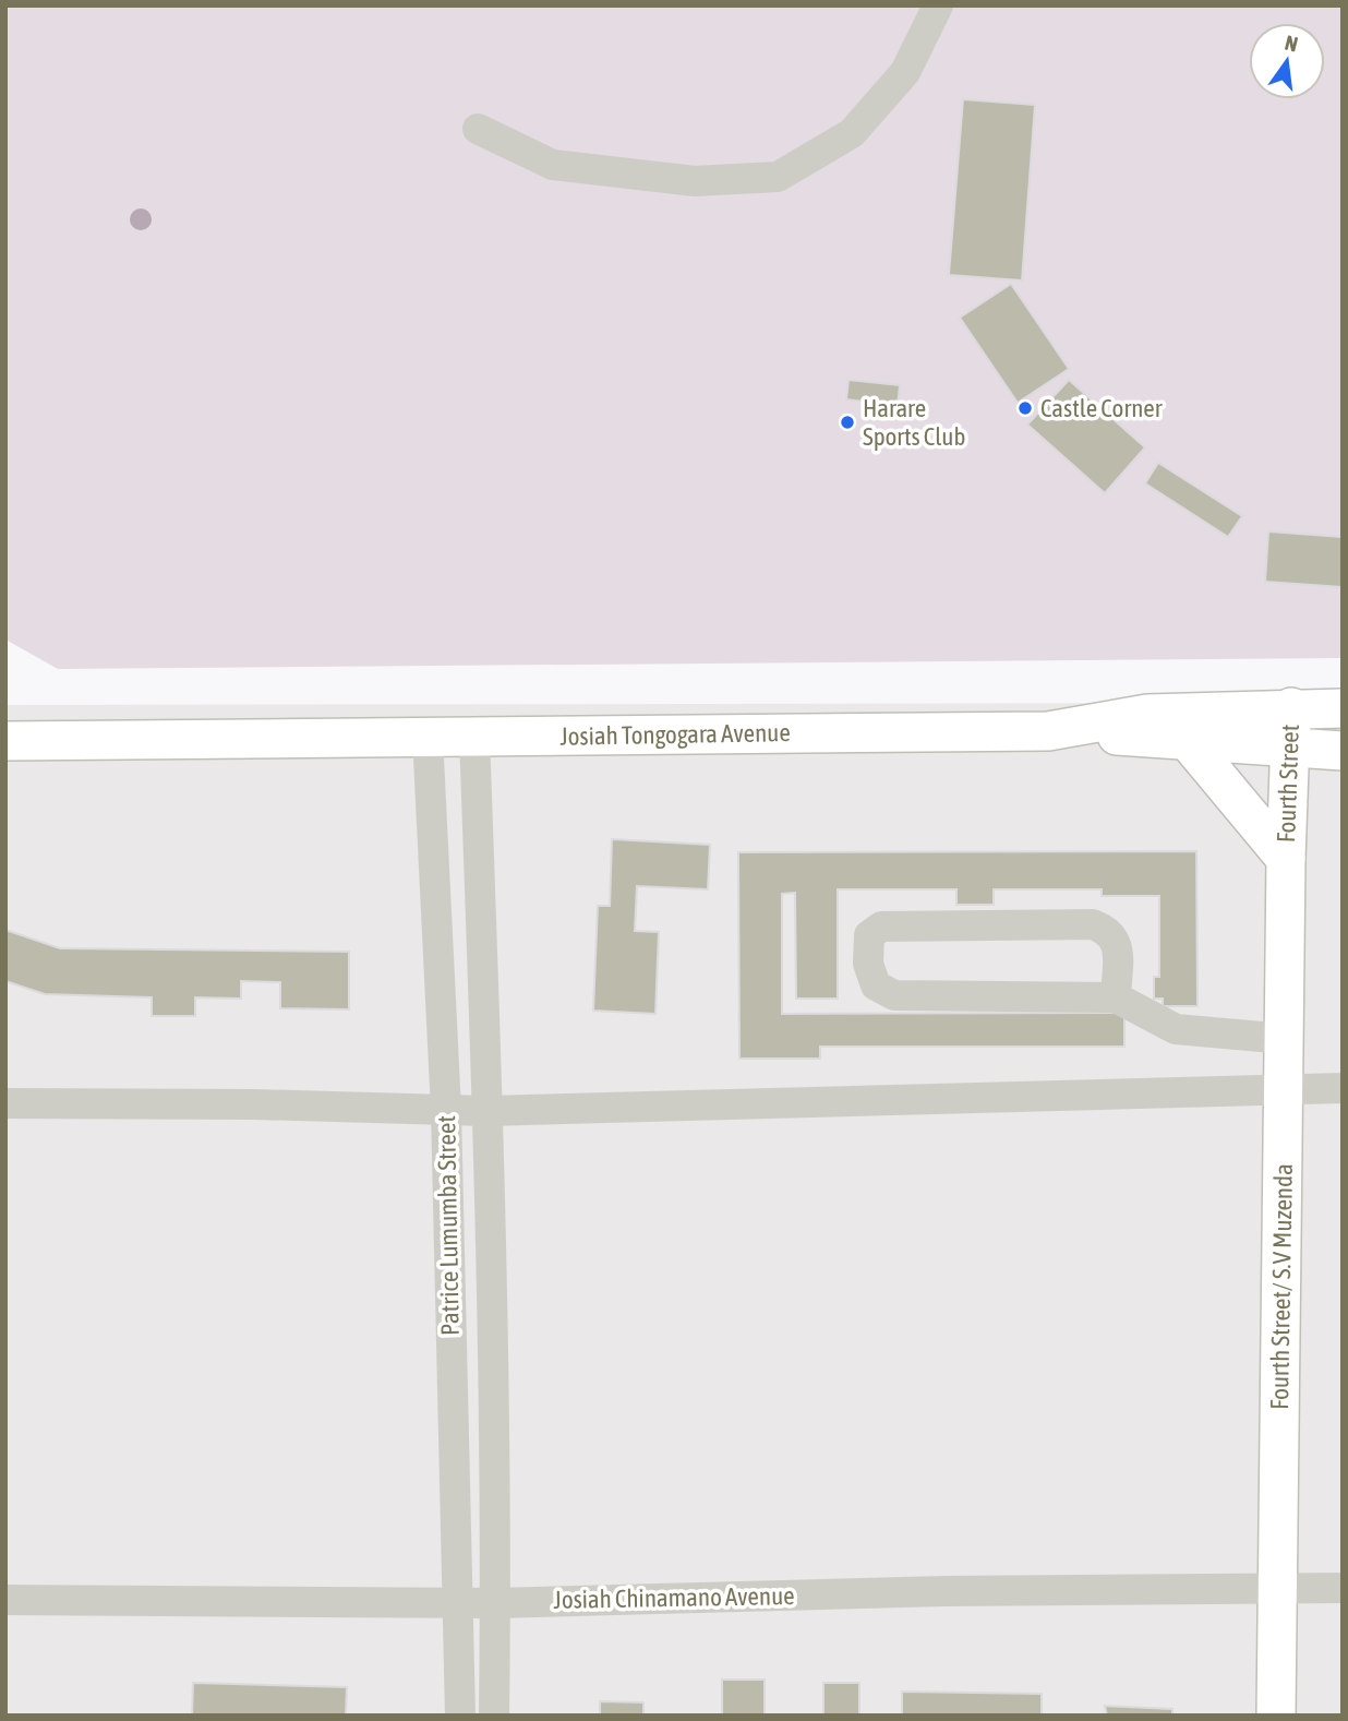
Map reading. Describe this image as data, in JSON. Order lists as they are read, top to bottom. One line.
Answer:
{"streets":{"main road":["Josiah Tongogara Avenue","Fourth Street","Fourth Street/ S.V Muzenda"],"street":["Patrice Lumumba Street","Josiah Chinamano Avenue"]},"crossings":[["Josiah Tongogara Avenue","Fourth Street"],["Josiah Tongogara Avenue","Patrice Lumumba Street"],["Fourth Street","Fourth Street/ S.V Muzenda"],["Patrice Lumumba Street","Josiah Chinamano Avenue"],["Fourth Street/ S.V Muzenda","Josiah Chinamano Avenue"]],"places":["Castle Corner","Harare Sports Club"],"north":"top"}
